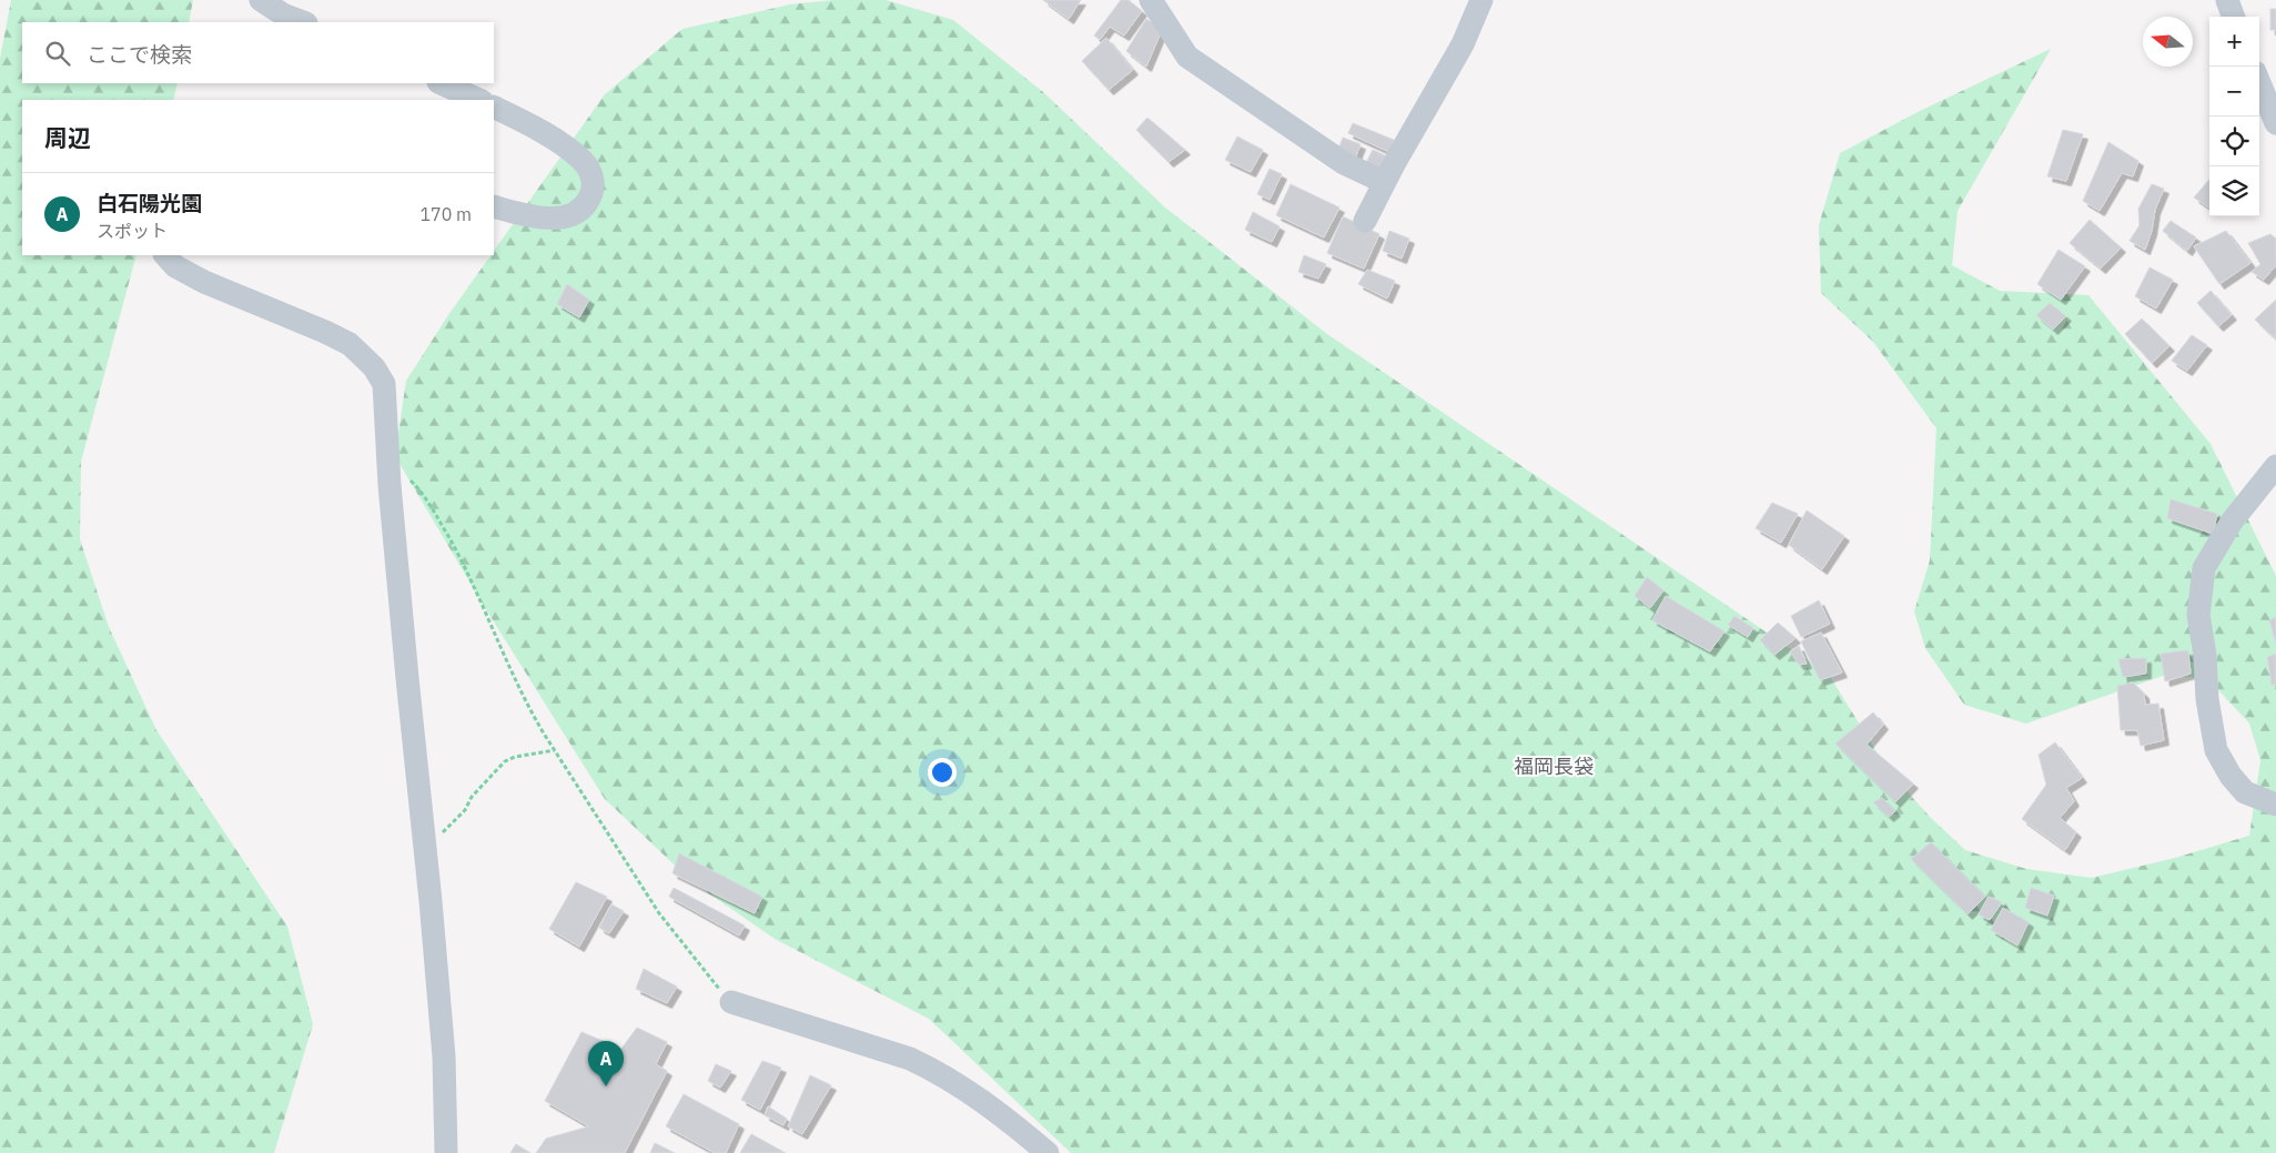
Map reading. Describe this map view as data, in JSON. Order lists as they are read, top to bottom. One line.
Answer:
{"districts":["福岡長袋"],"north":"left","page":{"map_buttons":["+","−"],"search":"ここで検索","heading":"周辺","list":[{"mark":"A","name":"白石陽光園","note":"スポット","value":"170 m"}],"pins":"A"}}
